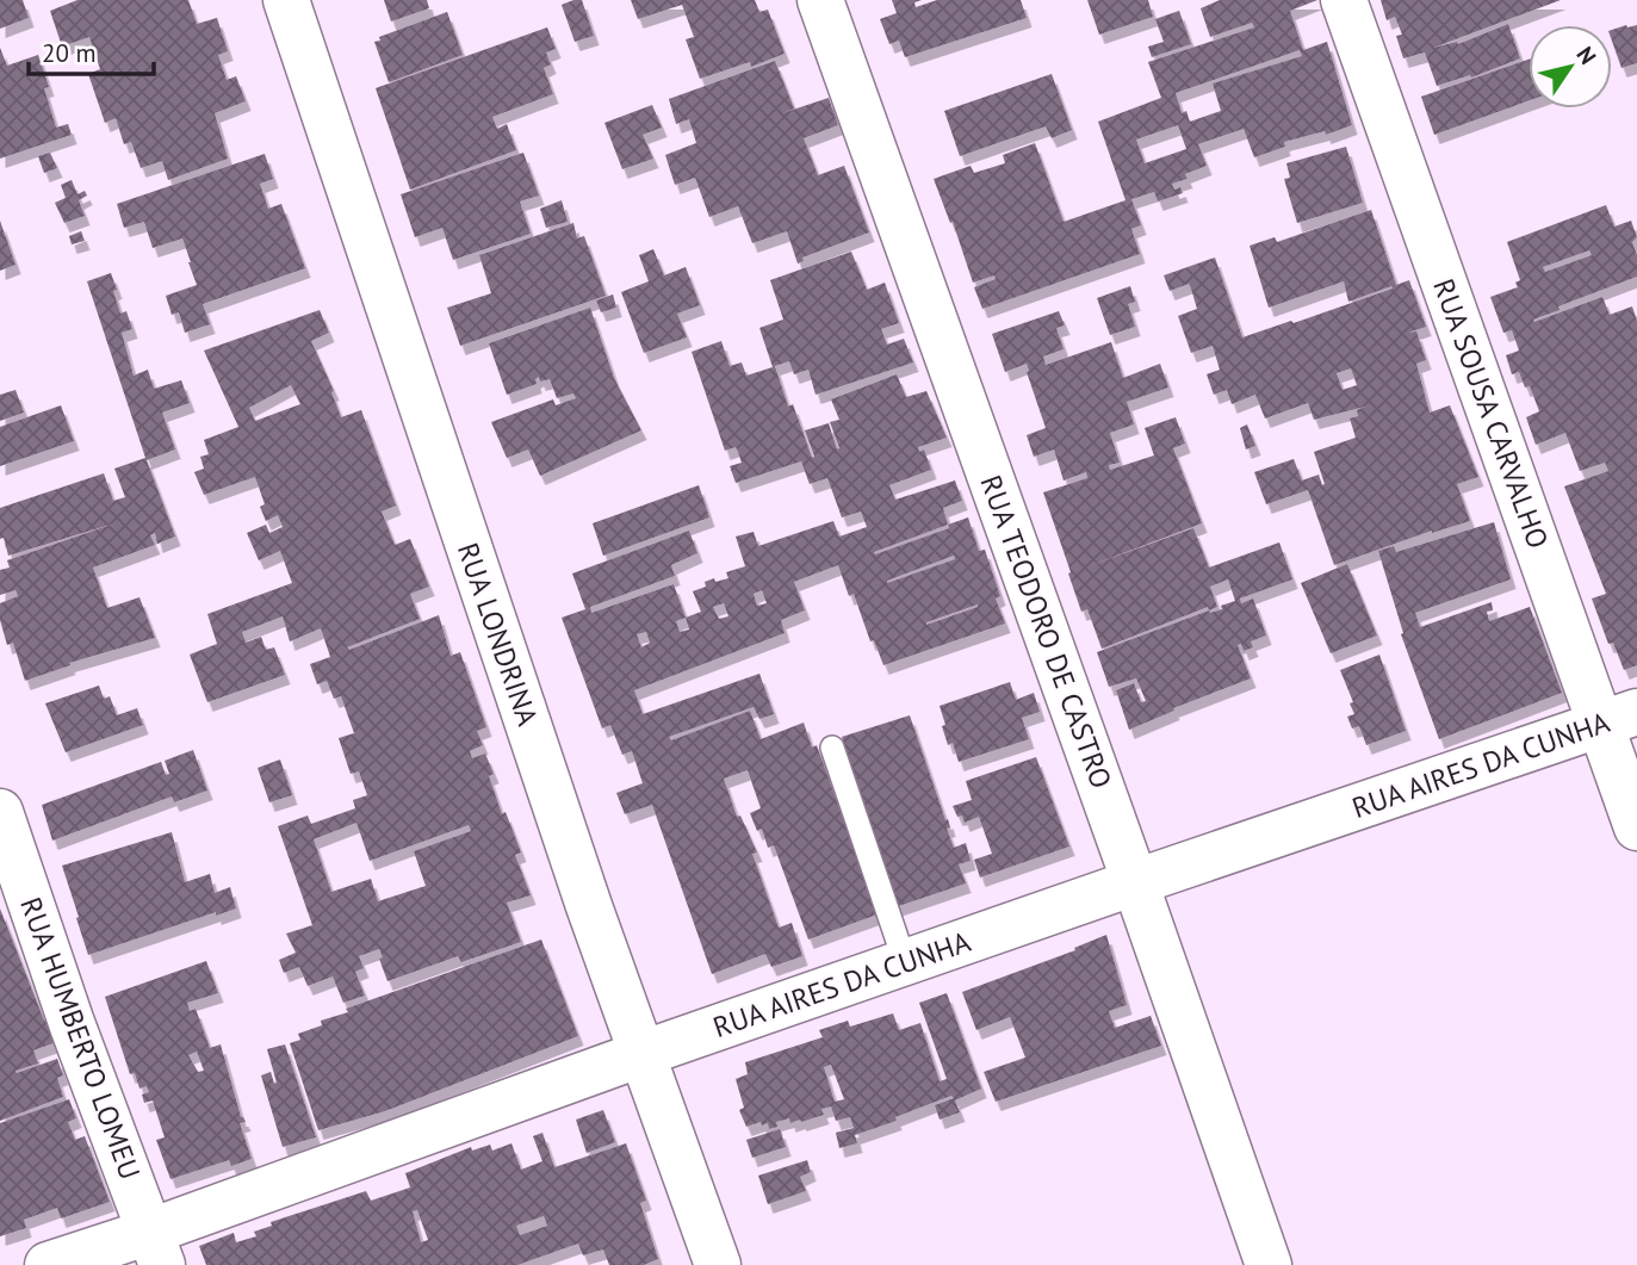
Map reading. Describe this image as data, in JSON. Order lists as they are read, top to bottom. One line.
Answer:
{"streets":{"street":["RUA SOUSA CARVALHO","RUA TEODORO DE CASTRO","RUA LONDRINA","RUA AIRES DA CUNHA","RUA HUMBERTO LOMEU"]},"crossings":[["RUA SOUSA CARVALHO","RUA AIRES DA CUNHA"],["RUA TEODORO DE CASTRO","RUA AIRES DA CUNHA"],["RUA LONDRINA","RUA AIRES DA CUNHA"],["RUA AIRES DA CUNHA","RUA HUMBERTO LOMEU"]],"scale_bar":"20 m","north":"top right"}
